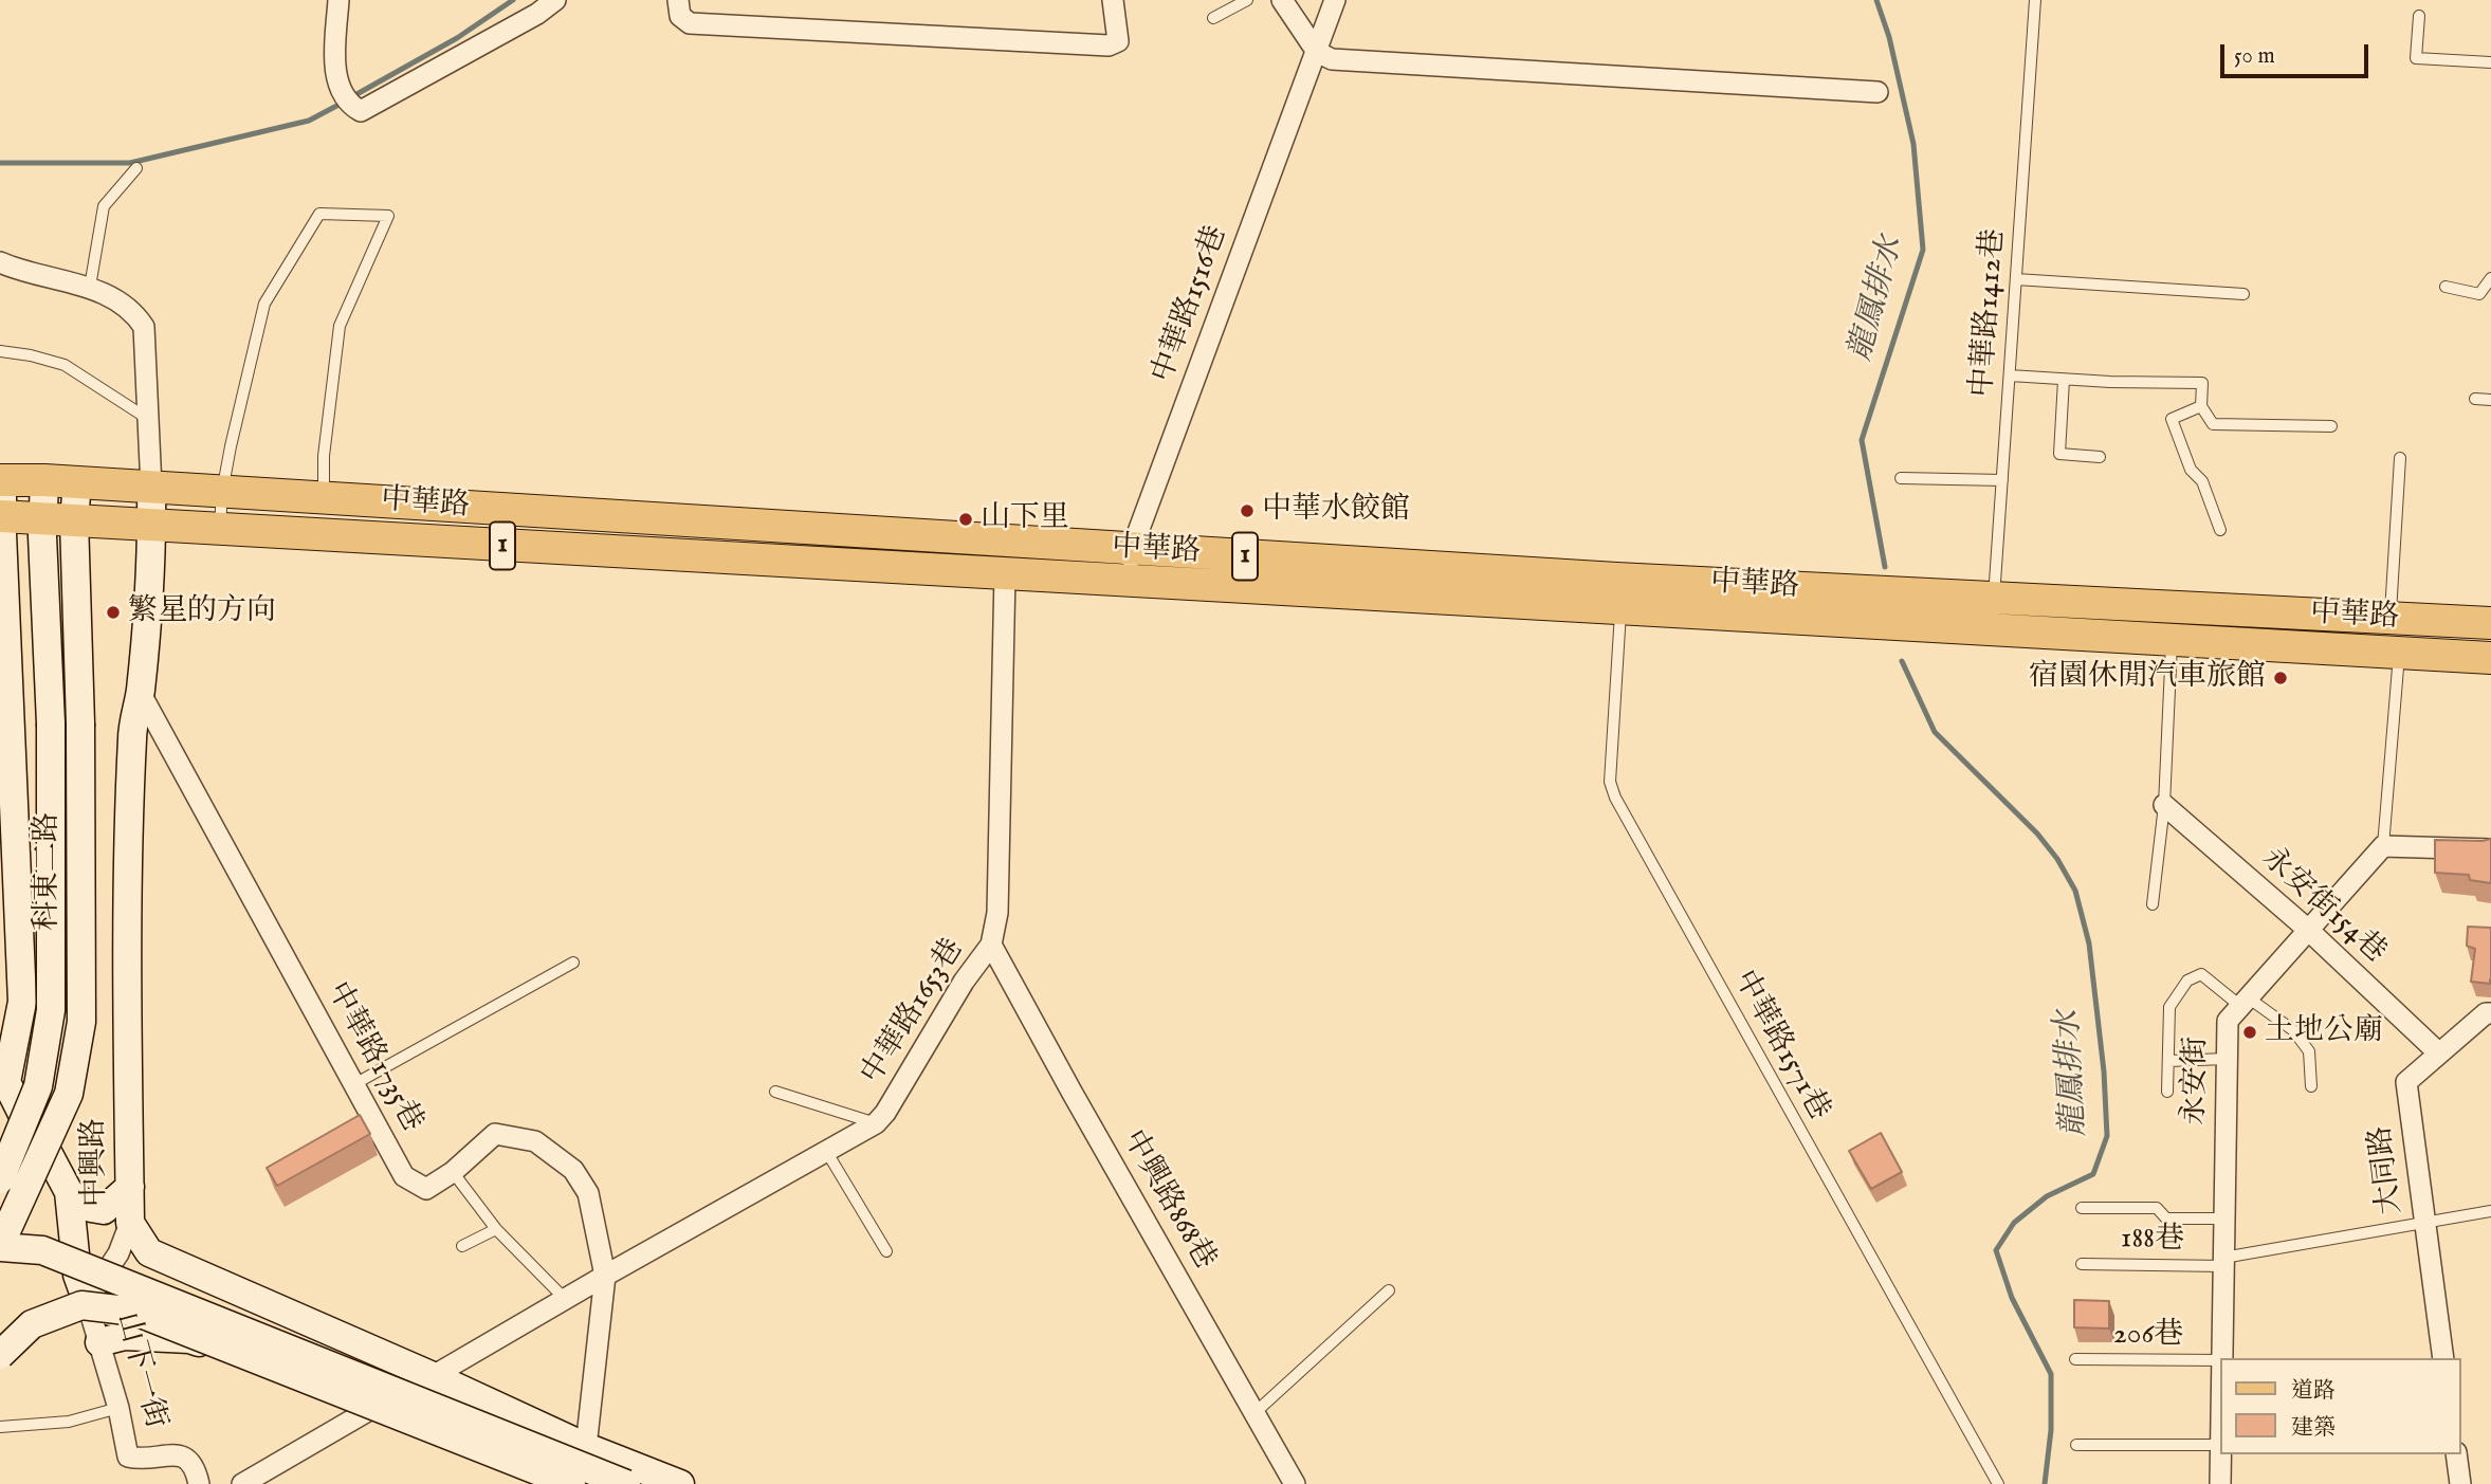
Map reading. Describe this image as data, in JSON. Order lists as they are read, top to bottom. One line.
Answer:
{"streets":{"main road":["中華路","1"],"street":["中華路1516巷","科東二路","永安街154巷","中華路1653巷","中華路1735巷","永安街","中興路","大同路","中興路868巷","山下一街"],"lane":["中華路1412巷","中華路1571巷","188巷","206巷"]},"crossings":[["中華路1516巷","中華路"],["中華路1412巷","中華路"],["中華路","科東二路"],["中華路","中華路1653巷"],["中華路","中華路1571巷"],["中華路","中興路"],["中華路","山下一街"],["永安街154巷","永安街"],["永安街154巷","大同路"],["中華路1653巷","中華路1735巷"],["中華路1653巷","中興路"],["中華路1653巷","中興路868巷"],["中華路1735巷","中興路"],["永安街","188巷"],["中興路","山下一街"],["大同路","188巷"]],"water":["龍鳳排水"],"places":["中華水餃館","山下里","繁星的方向","宿園休閒汽車旅館","土地公廟"],"legend":["道路","建築"],"scale_bar":"50 m"}
